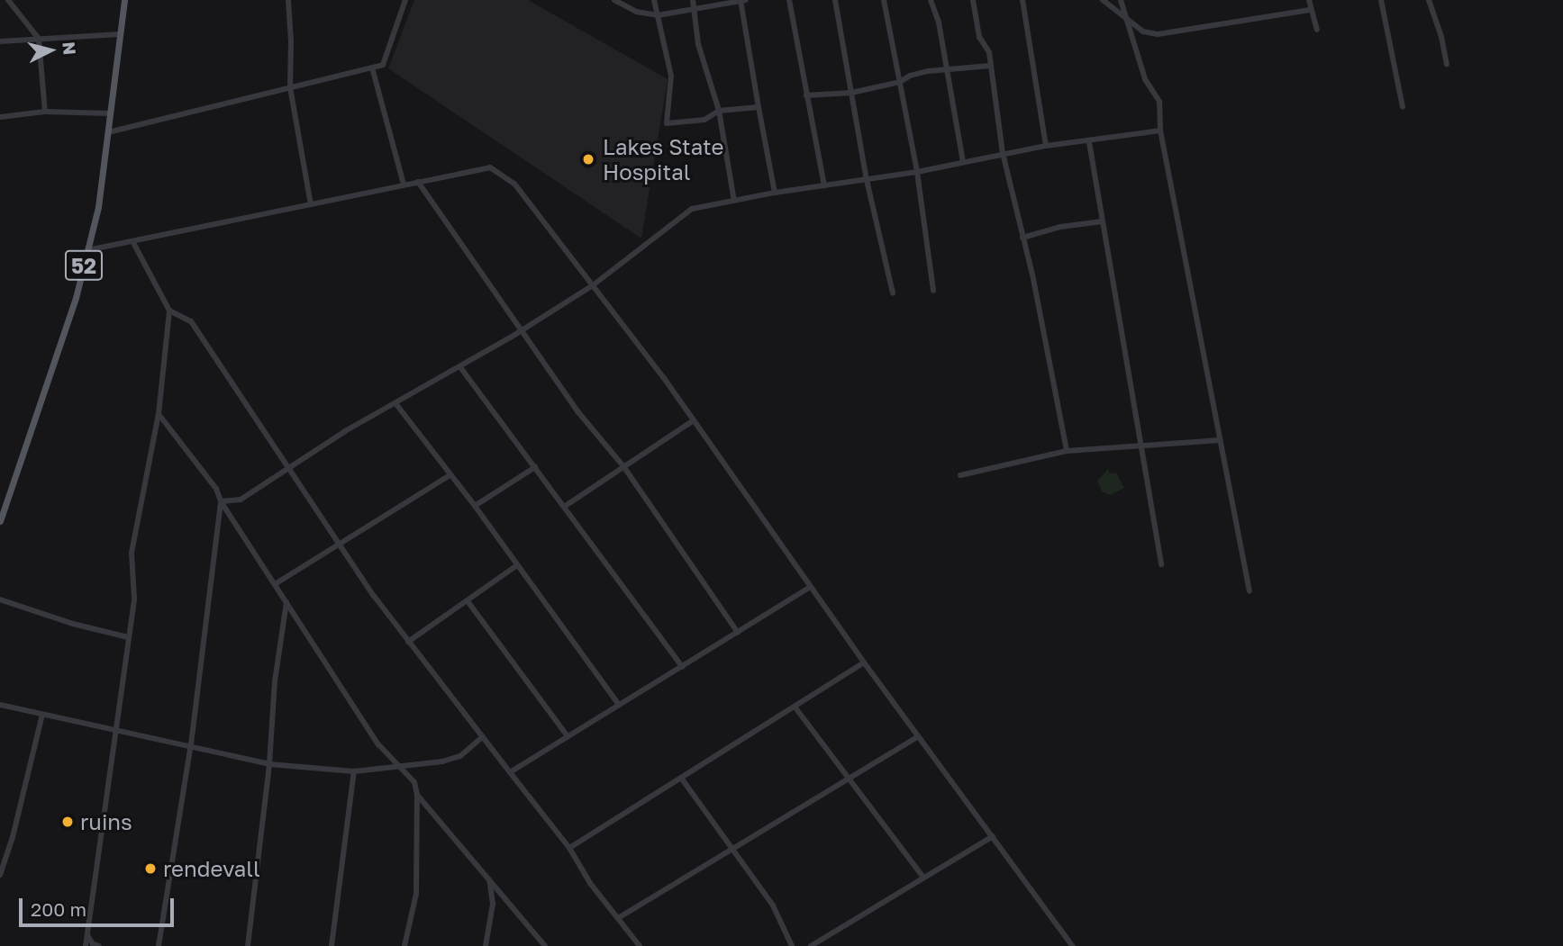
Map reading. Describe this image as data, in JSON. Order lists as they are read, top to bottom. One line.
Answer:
{"streets":{"main road":["52"]},"places":["Lakes State Hospital","ruins","rendevall"],"scale_bar":"200 m","north":"right"}
